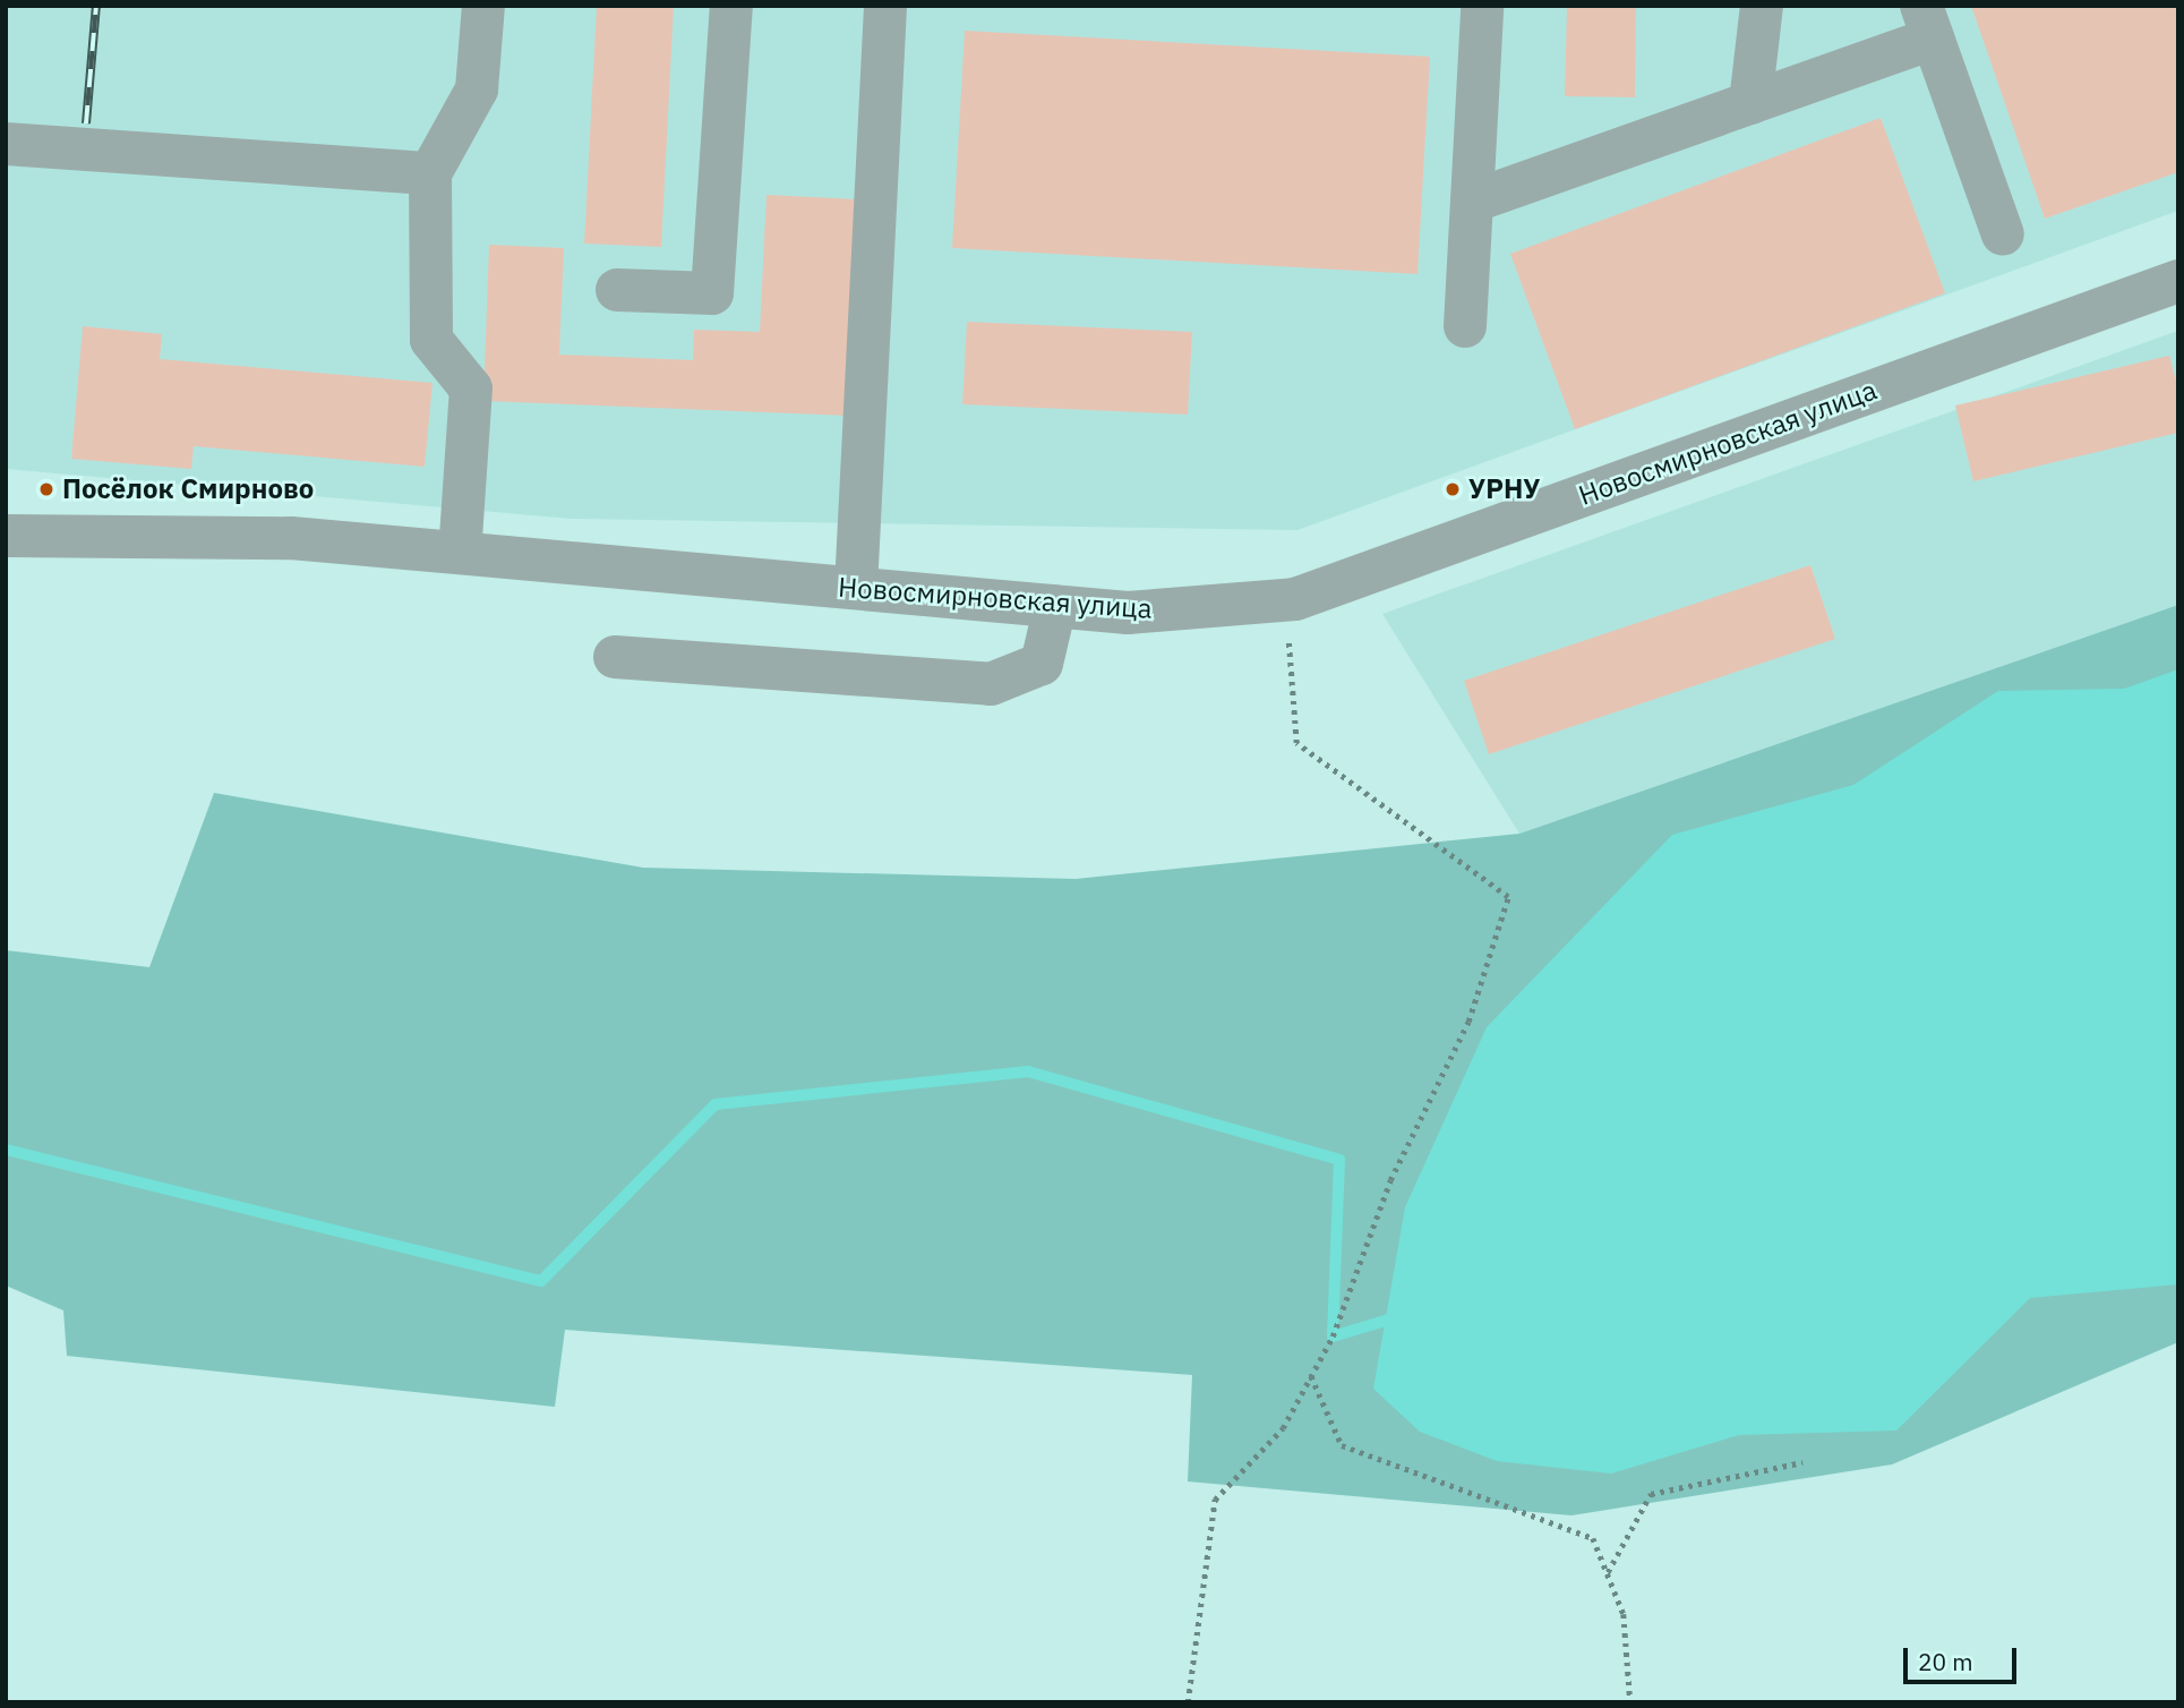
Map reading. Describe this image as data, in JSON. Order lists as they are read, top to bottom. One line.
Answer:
{"streets":{"street":["Новосмирновская улица"]},"places":["Посёлок Смирново","УРНУ"],"scale_bar":"20 m"}
